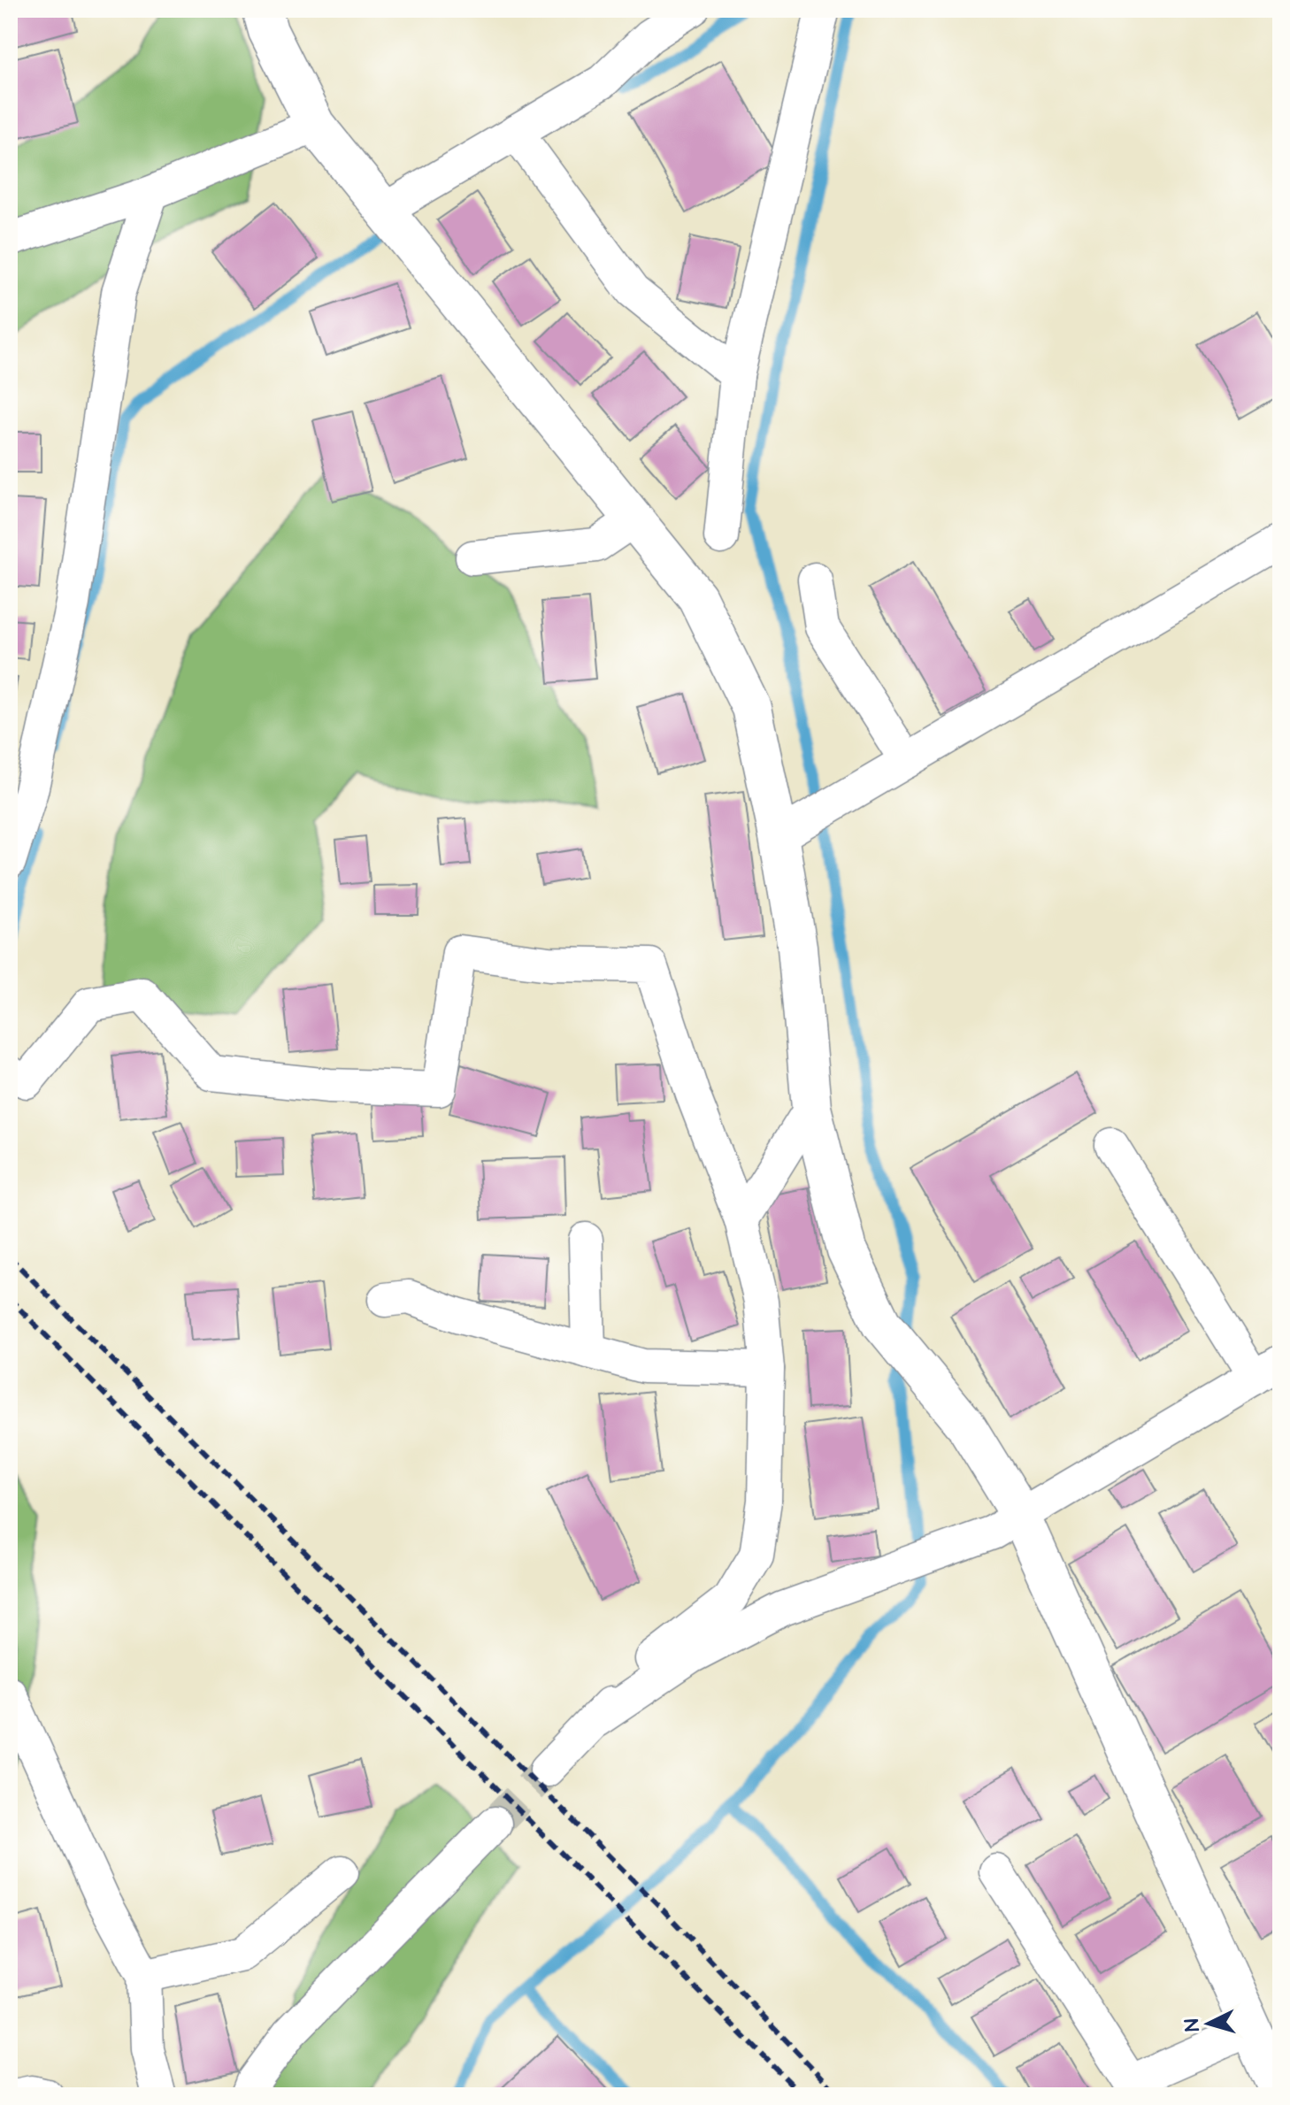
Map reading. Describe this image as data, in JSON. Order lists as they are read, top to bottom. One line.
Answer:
{"north":"left"}
